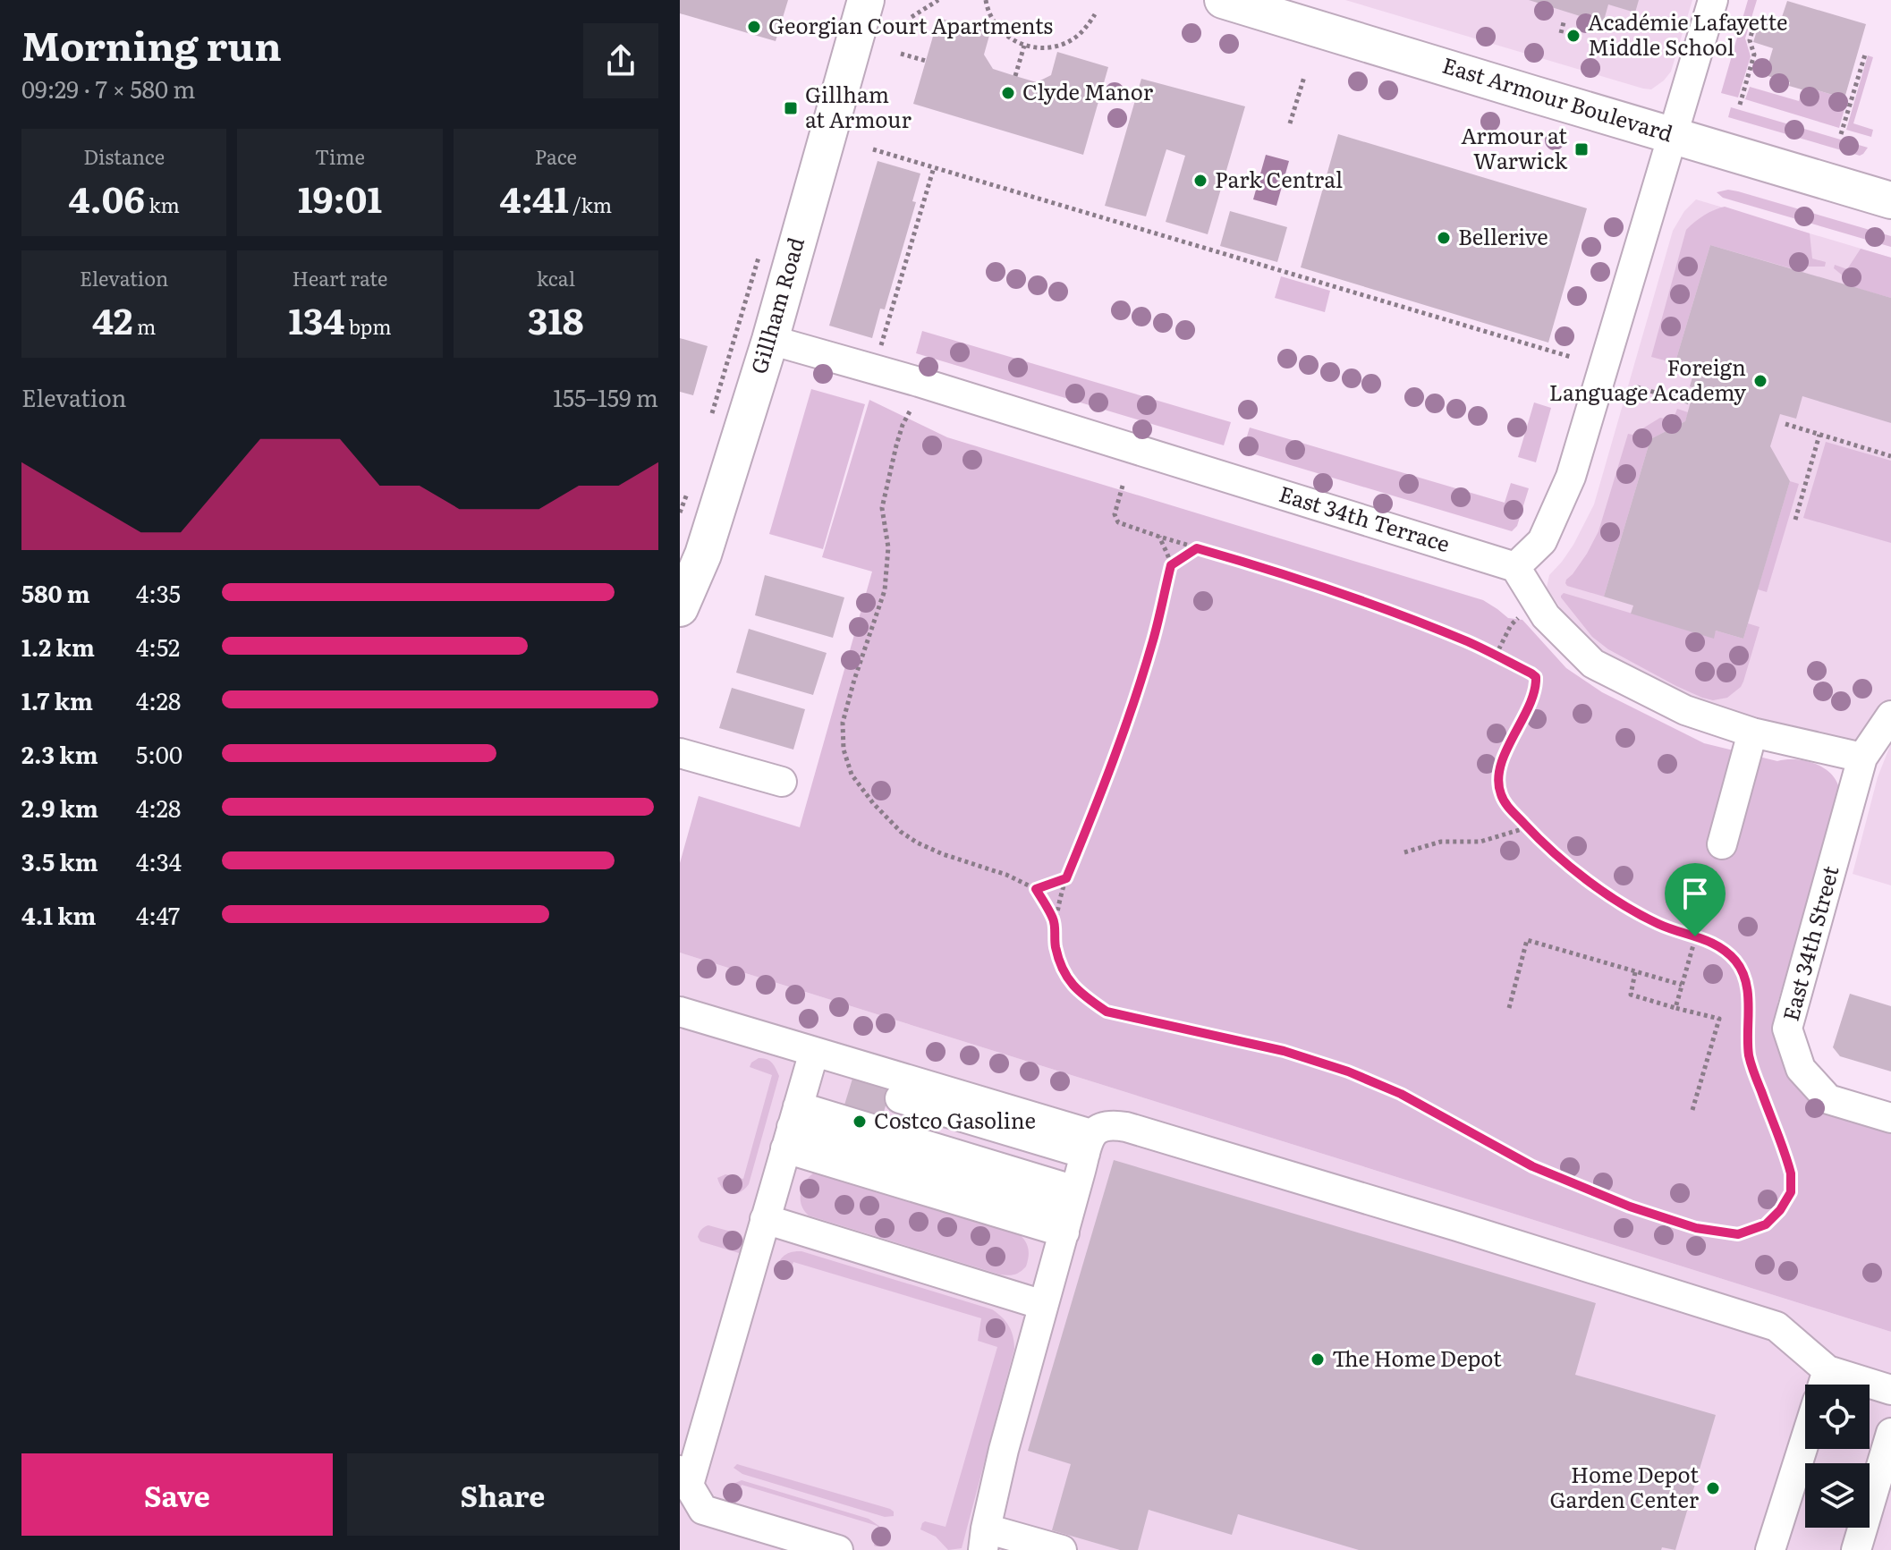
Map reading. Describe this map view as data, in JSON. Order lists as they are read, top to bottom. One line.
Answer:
{"streets":{"main road":["East Armour Boulevard","Gillham Road"],"street":["East 34th Terrace","East 34th Street"]},"crossings":[["Gillham Road","East 34th Terrace"]],"places":{"other":["Georgian Court Apartments","Académie Lafayette Middle School","Clyde Manor","Park Central","Bellerive","Foreign Language Academy","Costco Gasoline","The Home Depot","Home Depot Garden Center"],"transit":["Gillham at Armour","Armour at Warwick"]},"page":{"heading":["Morning run","09:29 · 7 × 580 m"],"stats":[["Distance","4.06 km"],["Time","19:01"],["Pace","4:41 /km"],["Elevation","42 m"],["Heart rate","134 bpm"],["kcal","318"]],"chart":["Elevation","155–159 m"],"list":[{"name":"580 m","note":"4:35"},{"name":"1.2 km","note":"4:52"},{"name":"1.7 km","note":"4:28"},{"name":"2.3 km","note":"5:00"},{"name":"2.9 km","note":"4:28"},{"name":"3.5 km","note":"4:34"},{"name":"4.1 km","note":"4:47"}],"buttons":["Save","Share"]}}
